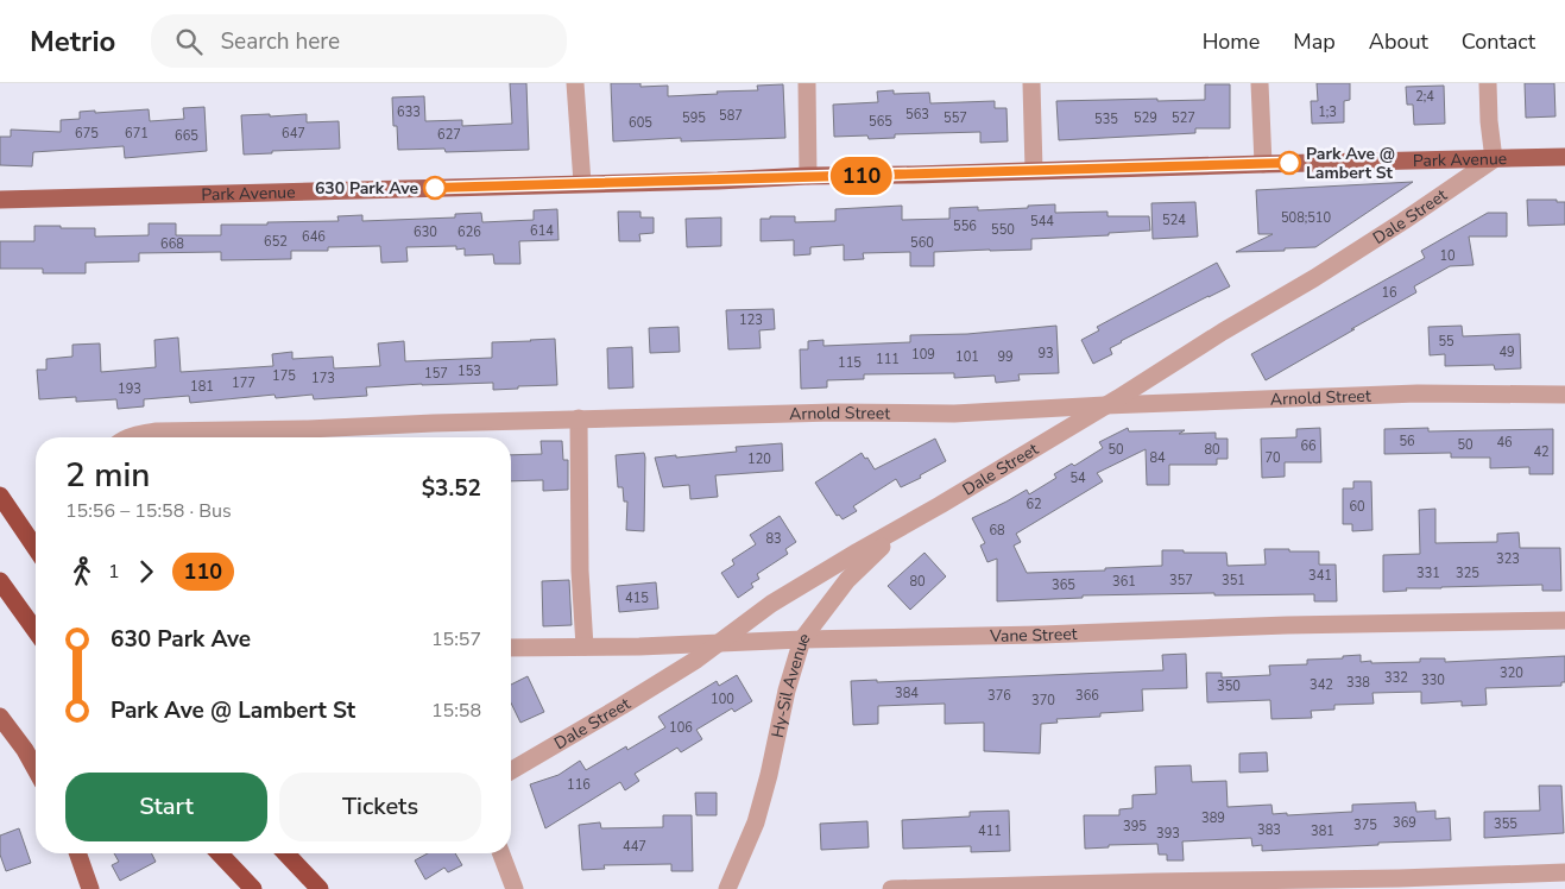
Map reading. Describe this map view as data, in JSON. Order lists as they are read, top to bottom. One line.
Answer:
{"streets":{"main road":["Park Avenue"],"street":["Dale Street","Arnold Street","Vane Street","Hy-Sil Avenue"]},"crossings":[["Park Avenue","Dale Street"],["Dale Street","Arnold Street"],["Dale Street","Vane Street"],["Dale Street","Hy-Sil Avenue"],["Vane Street","Hy-Sil Avenue"]],"places":["Park Ave @ Lambert St","630 Park Ave"],"lines":["bus line 110"],"house_numbers":["2;4","633","1;3","563","587","595","557","529","527","535","565","605","675","671","647","627","665","508;510","524","544","556","550","614","630","626","646","652","560","668","10","16","123","55","49","93","109","101","99","111","115","153","157","175","173","177","181","193","56","46","50","66","50","80","42","84","70","120","54","62","60","68","83","323","331","325","341","357","351","80","361","365","415","320","332","330","338","342","350","384","376","366","100","370","106","116","389","369","355","375","395","383","411","381","393","447"],"page":{"header":"Metrio","search":"Search here","nav":["Home","Map","About","Contact"],"on_map":"110","heading":["2 min","15:56 – 15:58 · Bus","$3.52"],"legs":["1","110"],"list":[{"name":"630 Park Ave","value":"15:57"},{"name":"Park Ave @ Lambert St","value":"15:58"}],"buttons":["Start","Tickets"]}}
